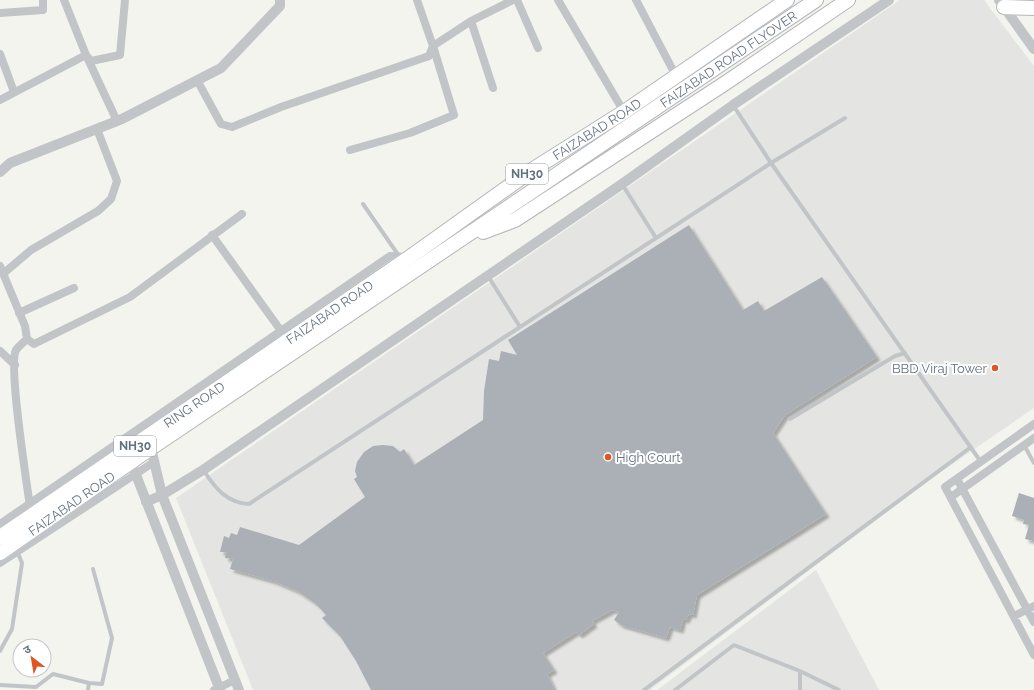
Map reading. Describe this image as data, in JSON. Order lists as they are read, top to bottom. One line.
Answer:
{"streets":{"highway":["FAIZABAD ROAD FLYOVER","FAIZABAD ROAD","NH30","RING ROAD"]},"crossings":[["FAIZABAD ROAD FLYOVER","FAIZABAD ROAD"],["FAIZABAD ROAD FLYOVER","NH30"],["FAIZABAD ROAD","NH30"],["FAIZABAD ROAD","RING ROAD"]],"places":["BBD Viraj Tower","High Court"],"north":"top left"}
